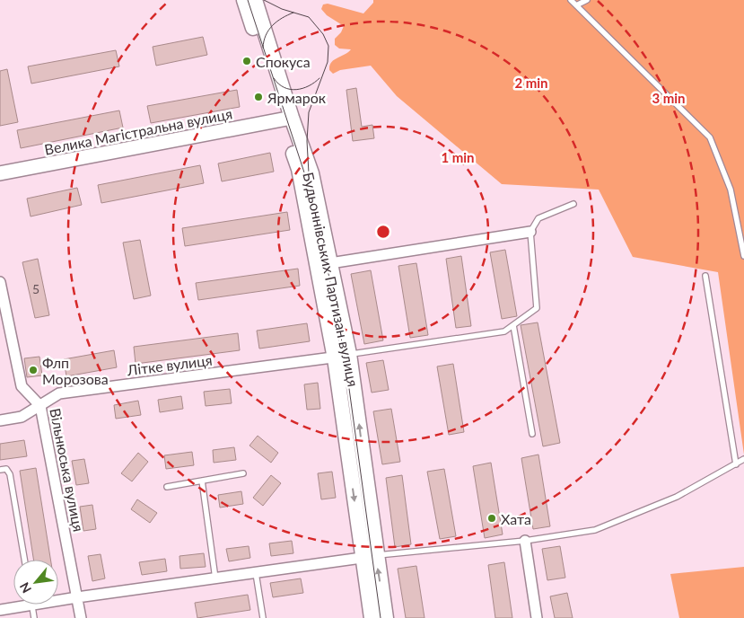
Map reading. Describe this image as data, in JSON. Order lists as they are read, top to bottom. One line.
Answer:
{"streets":{"main road":["Будьоннівських Партизан вулиця"],"street":["Велика Магістральна вулиця","Літке вулиця","Вільнюська вулиця"]},"crossings":[["Велика Магістральна вулиця","Будьоннівських Партизан вулиця"],["Будьоннівських Партизан вулиця","Літке вулиця"],["Літке вулиця","Вільнюська вулиця"]],"places":["Спокуса","Ярмарок","Флп Морозова","Хата"],"house_numbers":["5"],"north":"bottom left","rings":["2 min","3 min","1 min"]}
